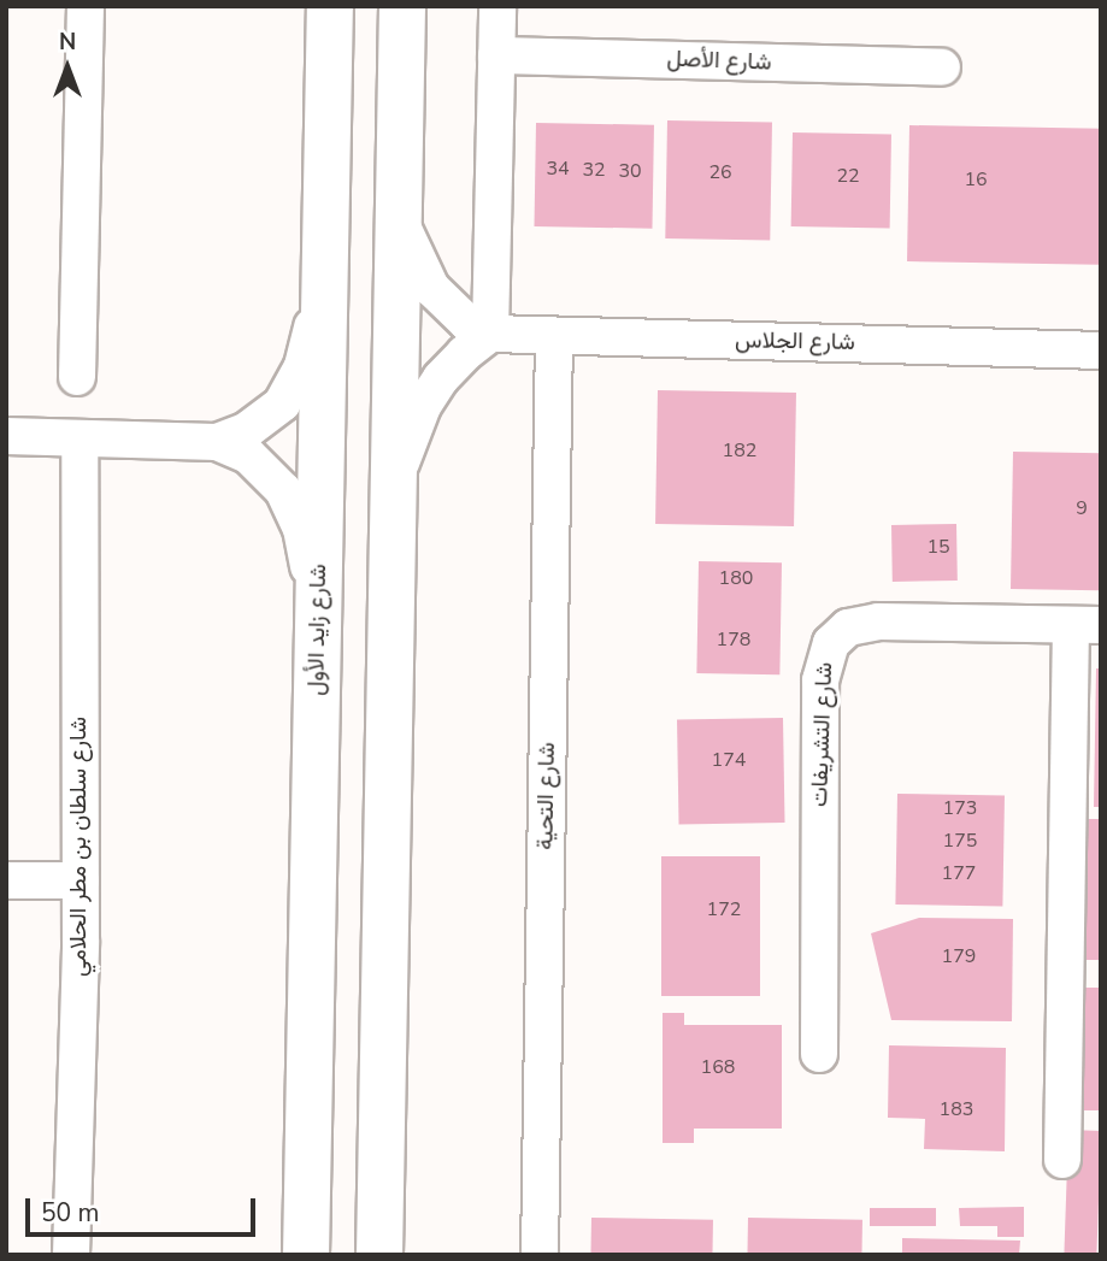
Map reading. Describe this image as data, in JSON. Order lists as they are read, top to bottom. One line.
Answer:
{"streets":{"main road":["شارع زايد الأول"],"street":["شارع الأصل","شارع الجلاس","شارع التشريفات","شارع التحية","شارع سلطان بن مطر الحلامي"]},"crossings":[["شارع الجلاس","شارع التحية"]],"house_numbers":["34","32","30","26","22","16","182","9","15","180","178","174","173","175","177","172","179","168","183"],"scale_bar":"50 m","north":"top"}
